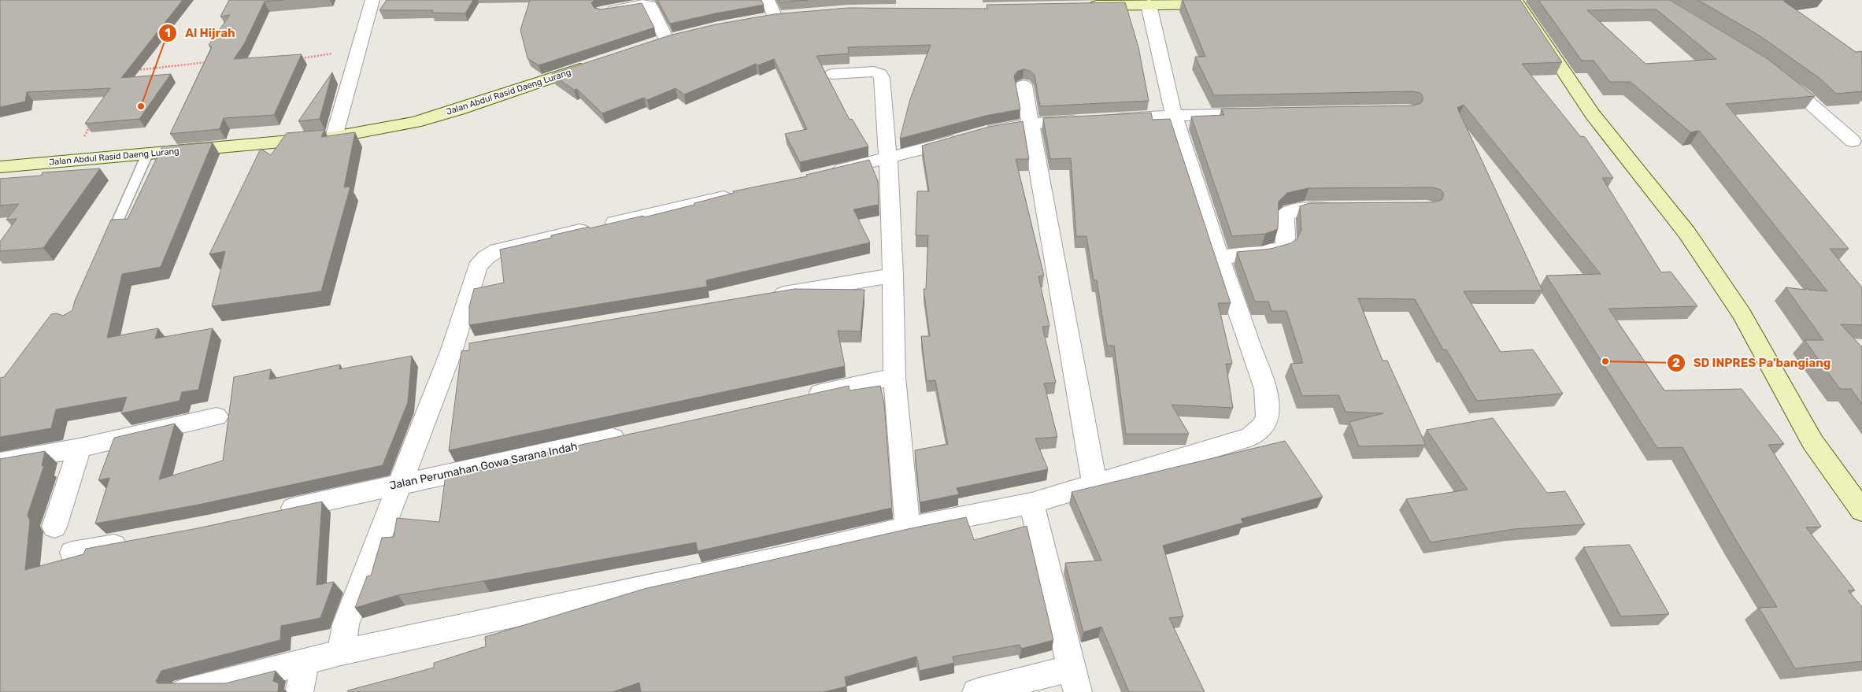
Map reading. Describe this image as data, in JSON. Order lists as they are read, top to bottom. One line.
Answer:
{"streets":{"street":["Jalan Abdul Rasid Daeng Lurang","Jalan Perumahan Gowa Sarana Indah"]},"places":["Al Hijrah","SD INPRES Pa'bangiang"]}
